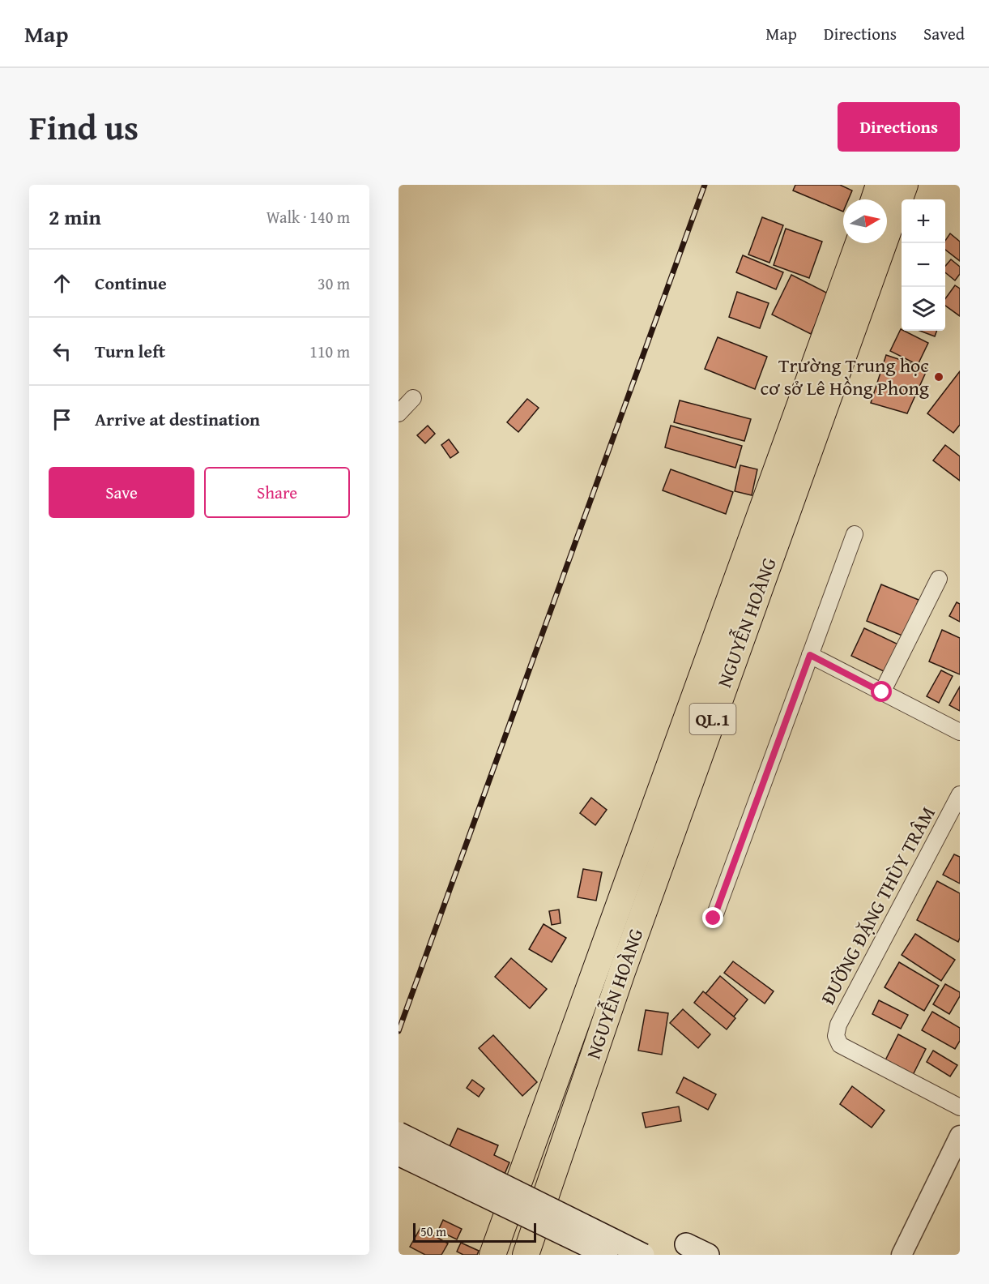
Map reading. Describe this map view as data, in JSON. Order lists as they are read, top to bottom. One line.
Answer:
{"streets":{"highway":["NGUYỄN HOÀNG","QL.1"],"street":["ĐƯỜNG ĐẶNG THÙY TRÂM"]},"places":["Trường Trung học cơ sở Lê Hồng Phong"],"scale_bar":"50 m","north":"right","page":{"header":"Map","nav":["Map","Directions","Saved"],"title":"Find us","buttons":["Directions",["Save","Share"]],"heading":["2 min","Walk · 140 m"],"map_buttons":["+","−"],"list":[["Continue","30 m"],["Turn left","110 m"],"Arrive at destination"],"scale":"50 m"}}
